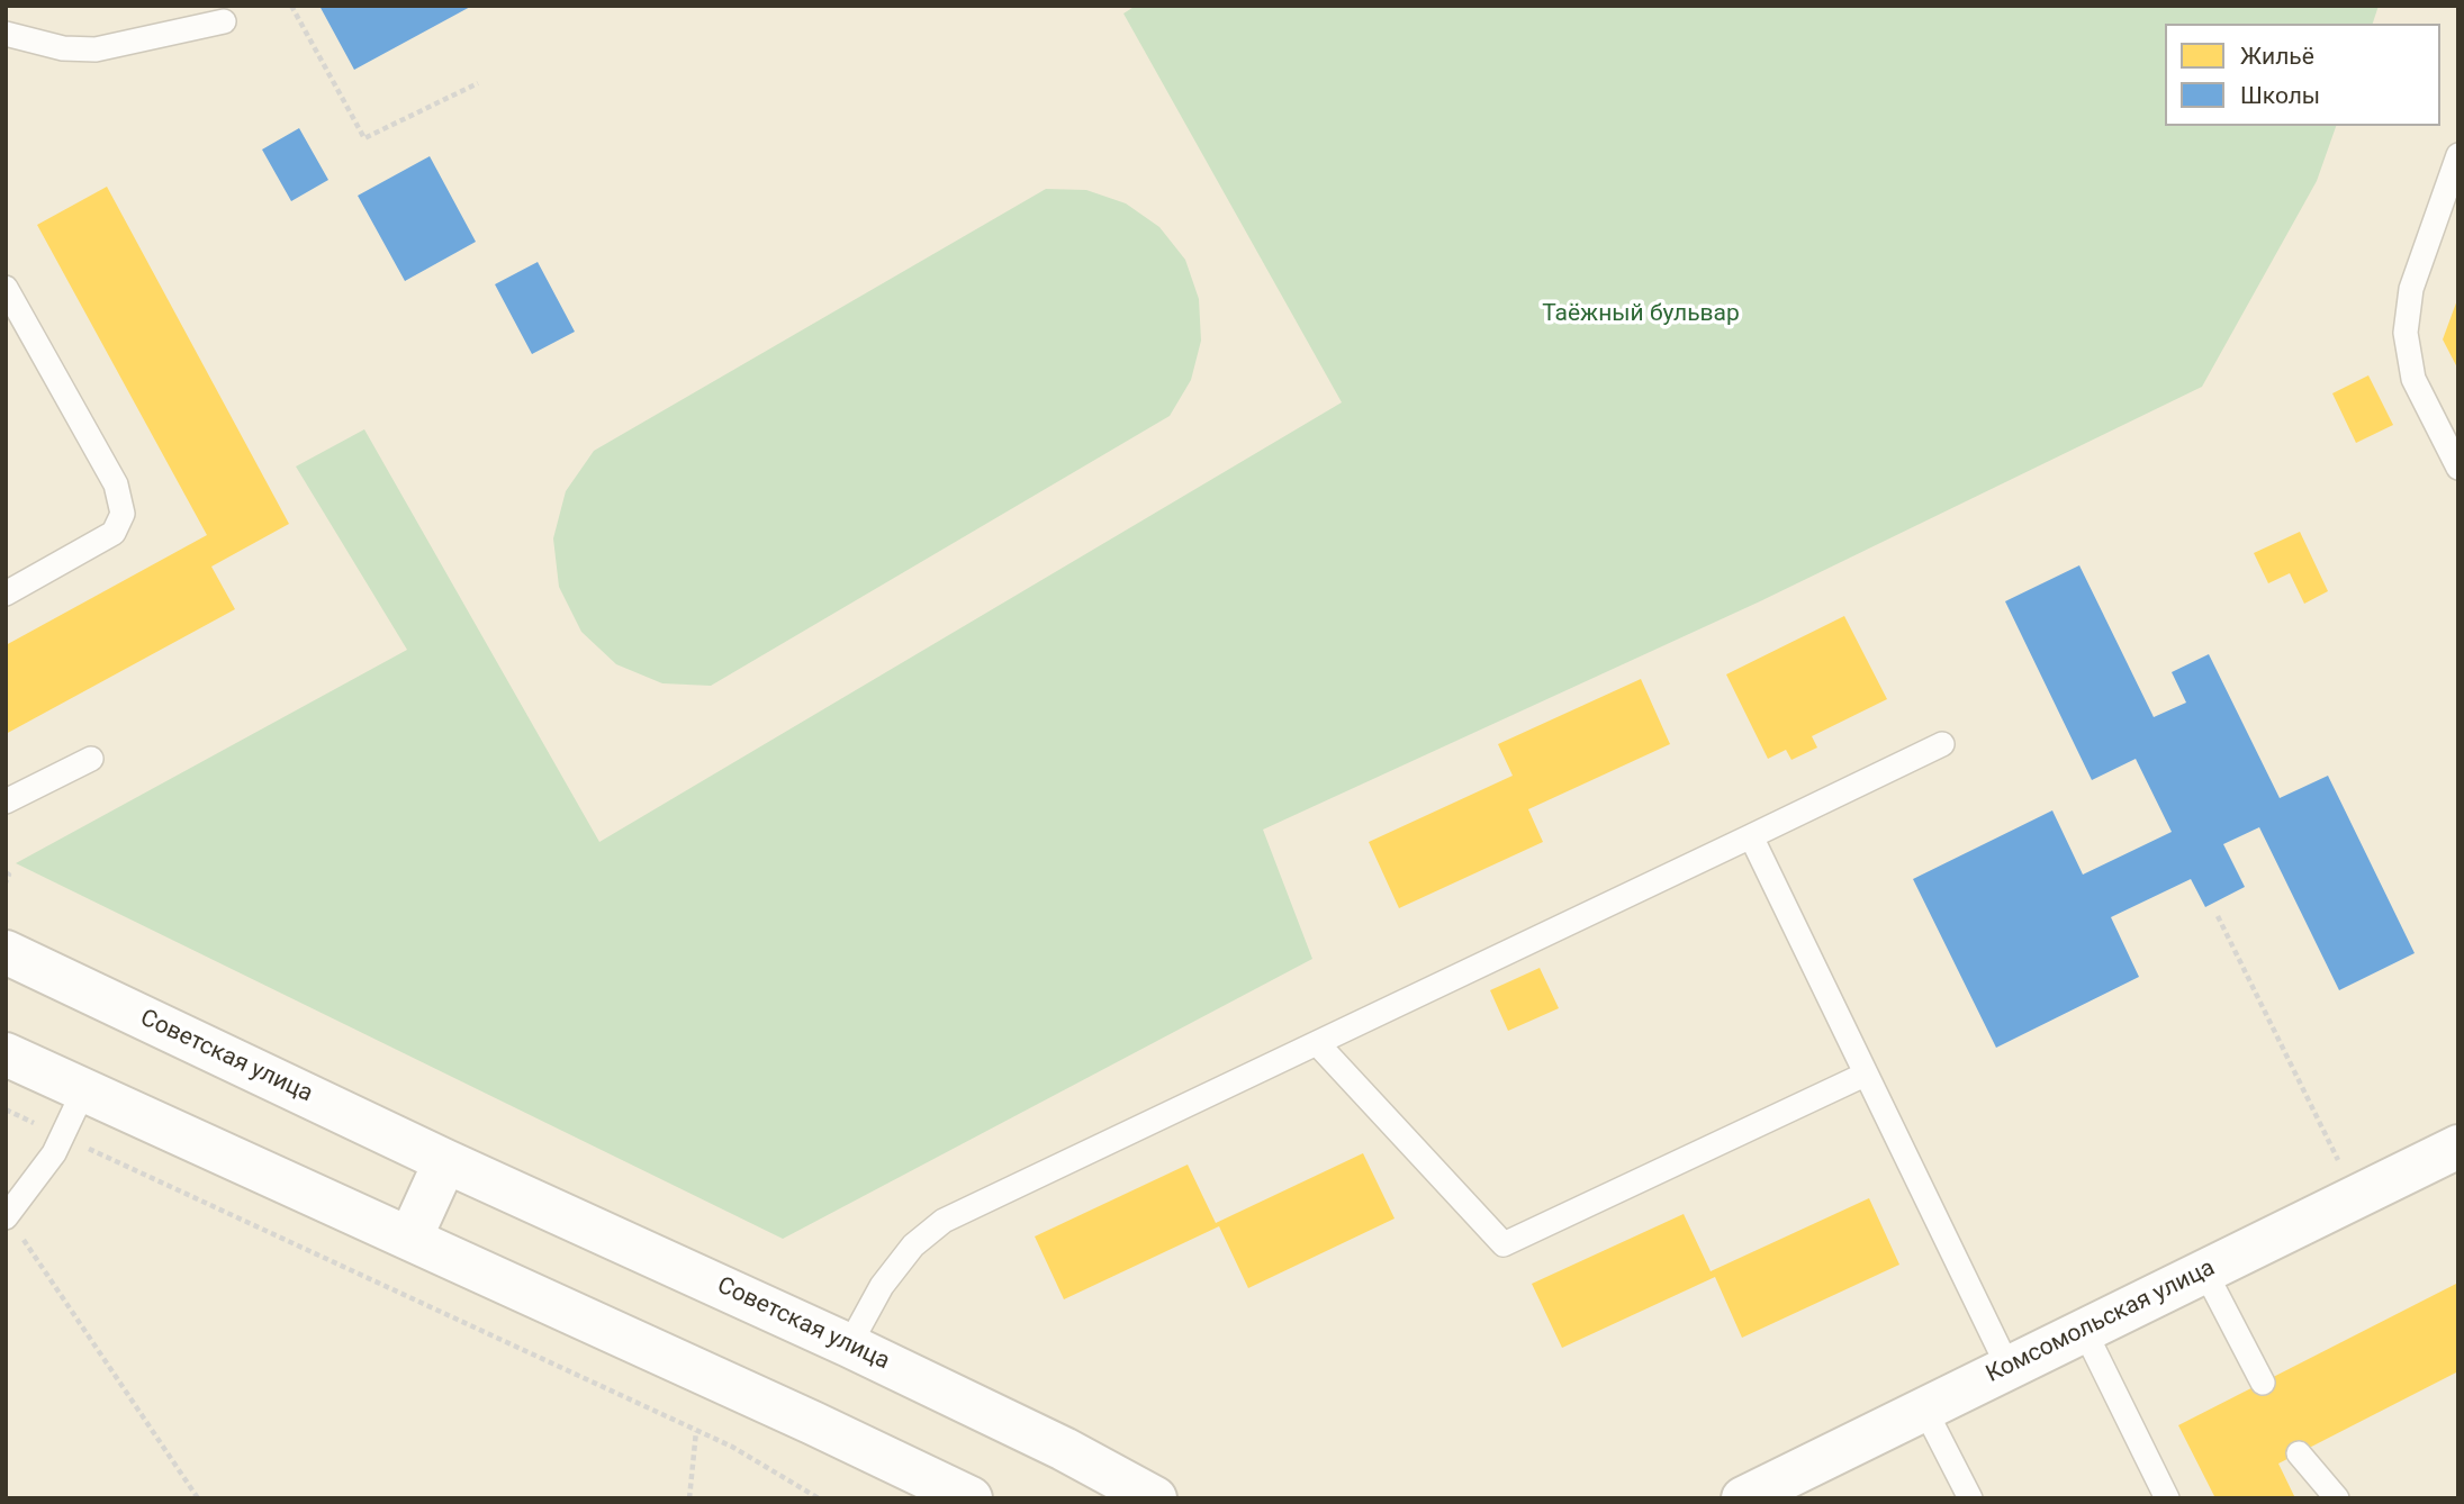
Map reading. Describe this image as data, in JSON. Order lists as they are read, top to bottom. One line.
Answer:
{"streets":{"street":["Советская улица","Комсомольская улица"]},"parks":["Таёжный бульвар"],"legend":["Жильё","Школы"]}
